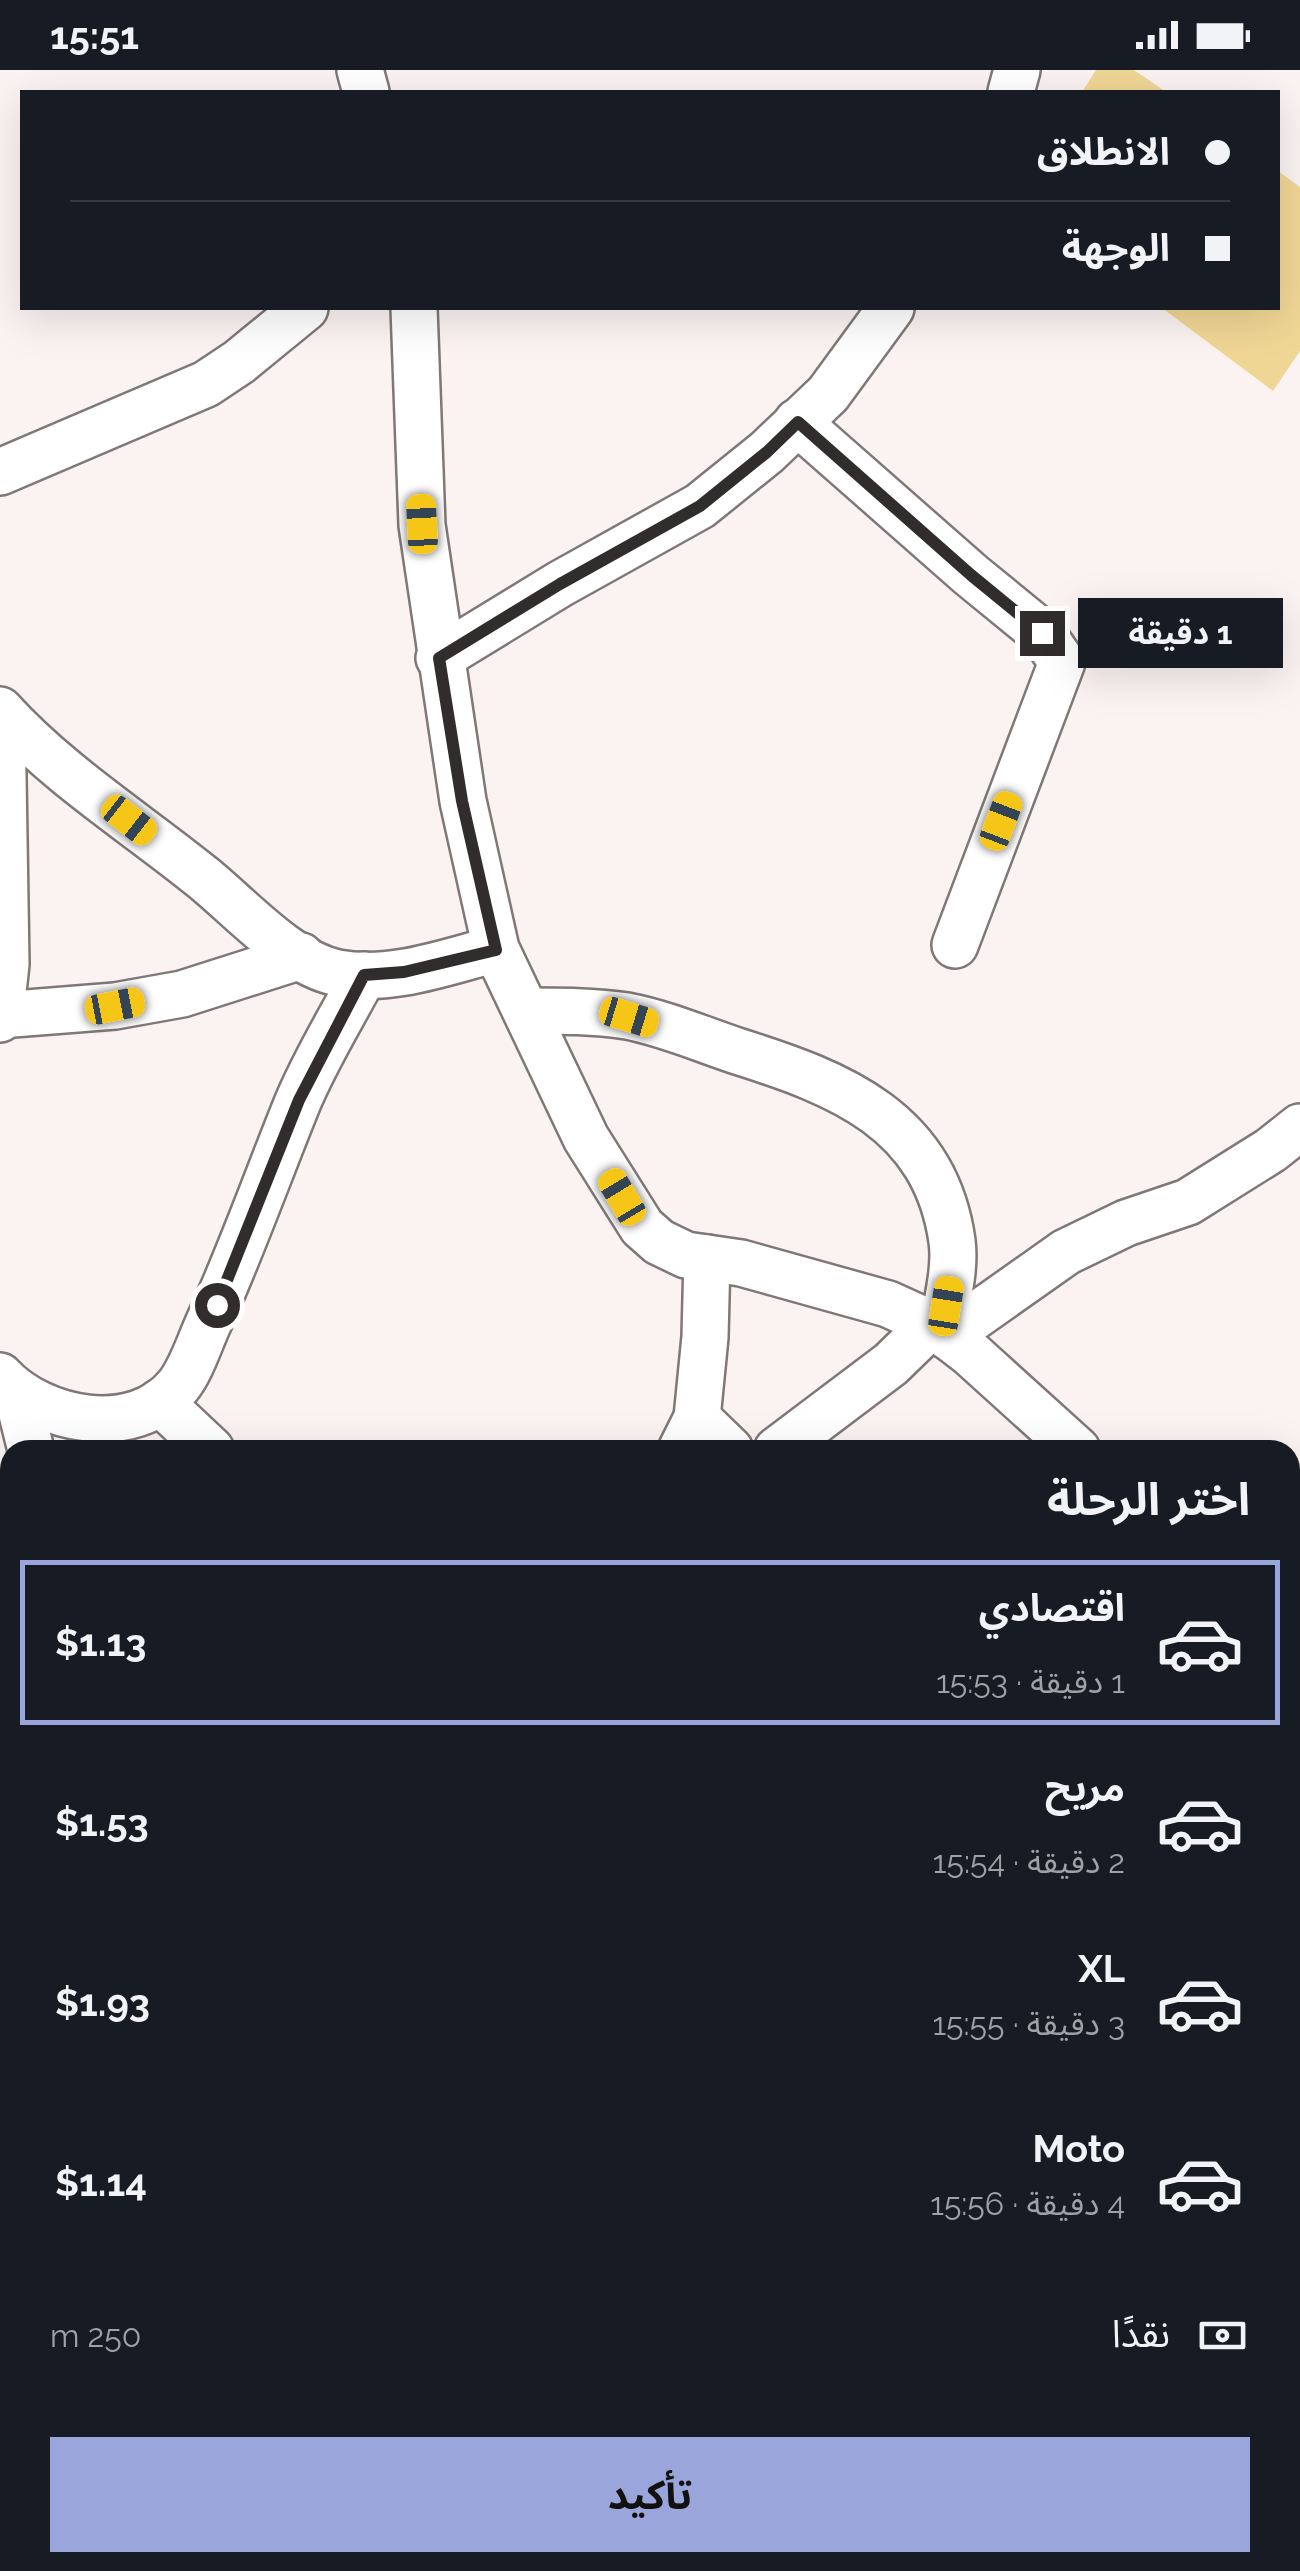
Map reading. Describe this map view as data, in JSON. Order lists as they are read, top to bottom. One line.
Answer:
{"page":{"status":"15:51","banner":["الانطلاق","الوجهة"],"bubble":"1 دقيقة","heading":"اختر الرحلة","list":[{"name":"اقتصادي","note":"1 دقيقة · 15:53","value":"$1.13"},{"name":"مريح","note":"2 دقيقة · 15:54","value":"$1.53"},{"name":"XL","note":"3 دقيقة · 15:55","value":"$1.93"},{"name":"Moto","note":"4 دقيقة · 15:56","value":"$1.14"}],"pay":["نقدًا","250 m"],"buttons":"تأكيد"}}
